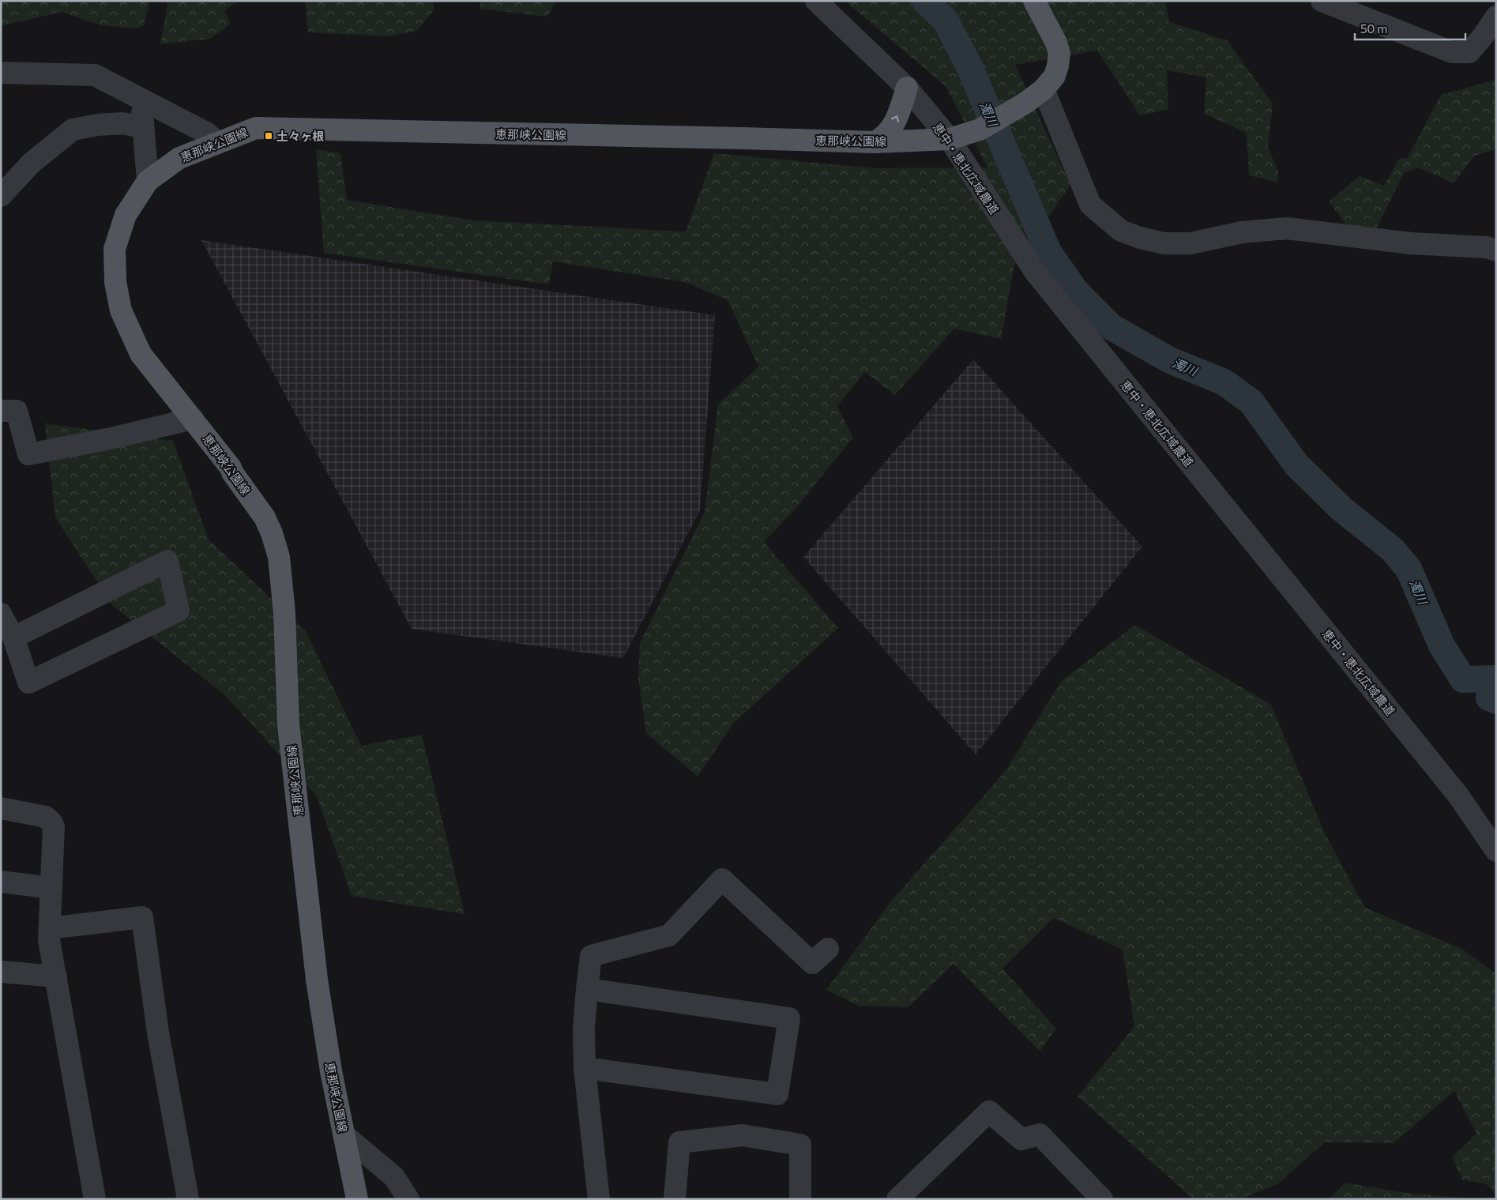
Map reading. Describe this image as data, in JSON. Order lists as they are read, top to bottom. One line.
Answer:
{"streets":{"main road":["恵那峡公園線"],"street":["恵中・恵北広域農道"]},"crossings":[["恵那峡公園線","恵中・恵北広域農道"]],"water":["濁川"],"places":{"transit":["土々ヶ根"]},"scale_bar":"50 m"}
